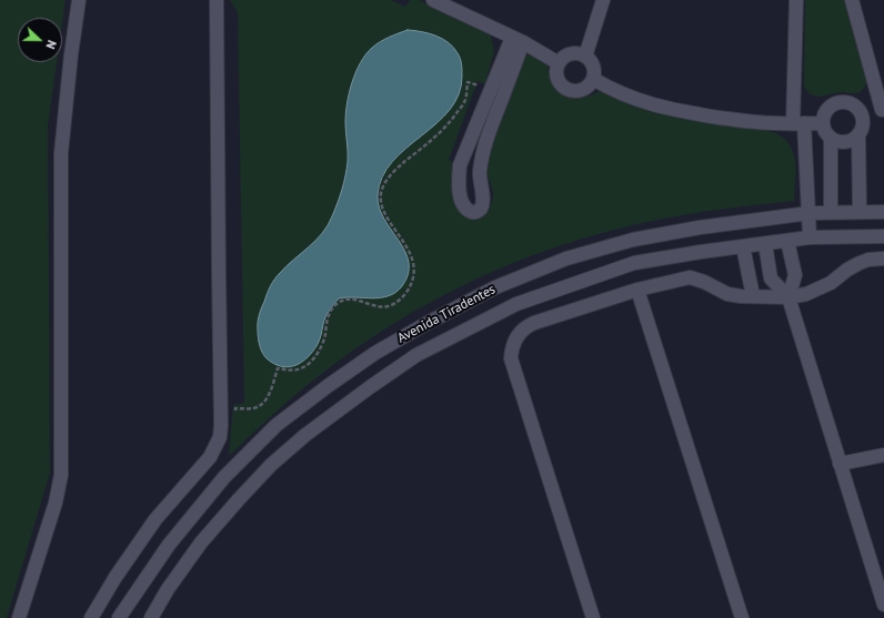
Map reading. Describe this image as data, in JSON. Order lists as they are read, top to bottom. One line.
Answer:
{"streets":{"street":["Avenida Tiradentes"]},"north":"right"}
